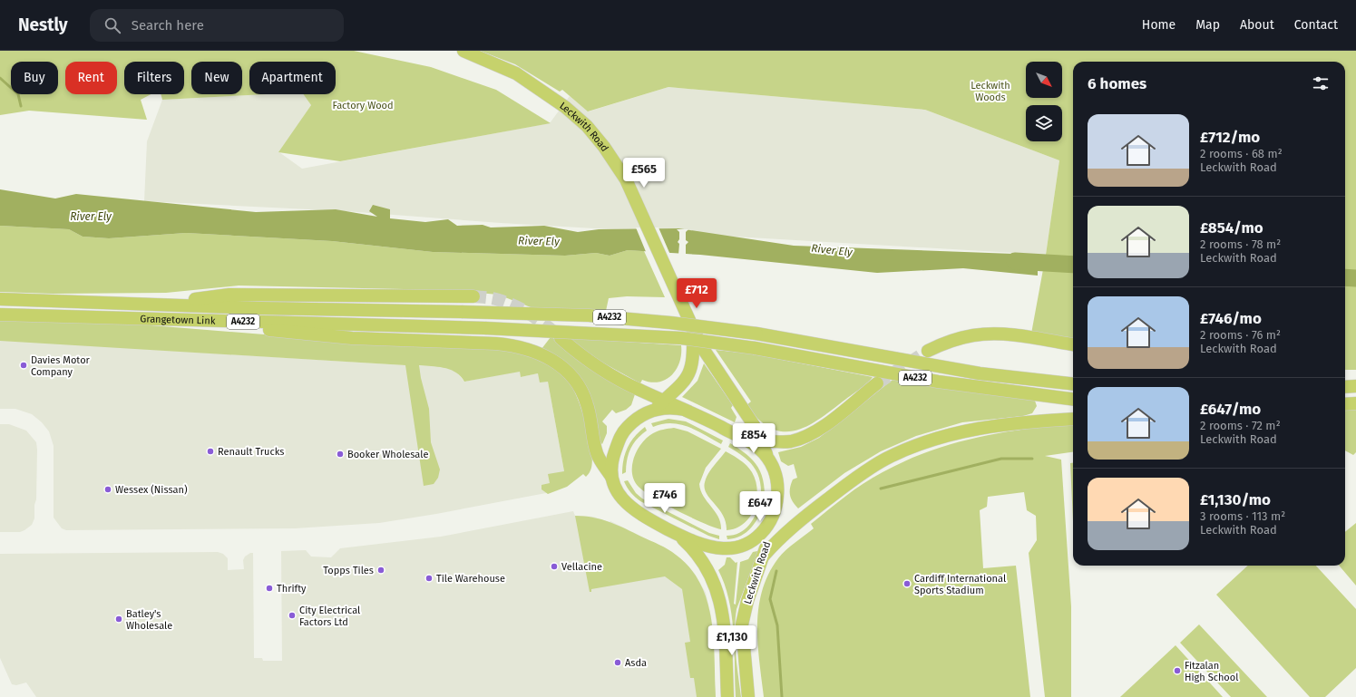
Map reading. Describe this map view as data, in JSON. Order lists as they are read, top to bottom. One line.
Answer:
{"streets":{"main road":["Leckwith Road","A4232","Grangetown Link"]},"water":["River Ely"],"parks":["Leckwith Woods","Factory Wood"],"places":["Davies Motor Company","Renault Trucks","Booker Wholesale","Wessex (Nissan)","Vellacine","Topps Tiles","Tile Warehouse","Cardiff International Sports Stadium","Thrifty","City Electrical Factors Ltd","Batley's Wholesale","Asda","Fitzalan High School"],"north":"bottom right","page":{"header":"Nestly","search":"Search here","nav":["Home","Map","About","Contact"],"chip":["Buy","Rent","Filters","New","Apartment"],"heading":"6 homes","list":[{"name":"£712/mo","note":"2 rooms · 68 m² · Leckwith Road"},{"name":"£854/mo","note":"2 rooms · 78 m² · Leckwith Road"},{"name":"£746/mo","note":"2 rooms · 76 m² · Leckwith Road"},{"name":"£647/mo","note":"2 rooms · 72 m² · Leckwith Road"},{"name":"£1,130/mo","note":"3 rooms · 113 m² · Leckwith Road"}],"price":["£565","£712","£854","£746","£647","£1,130"]}}
